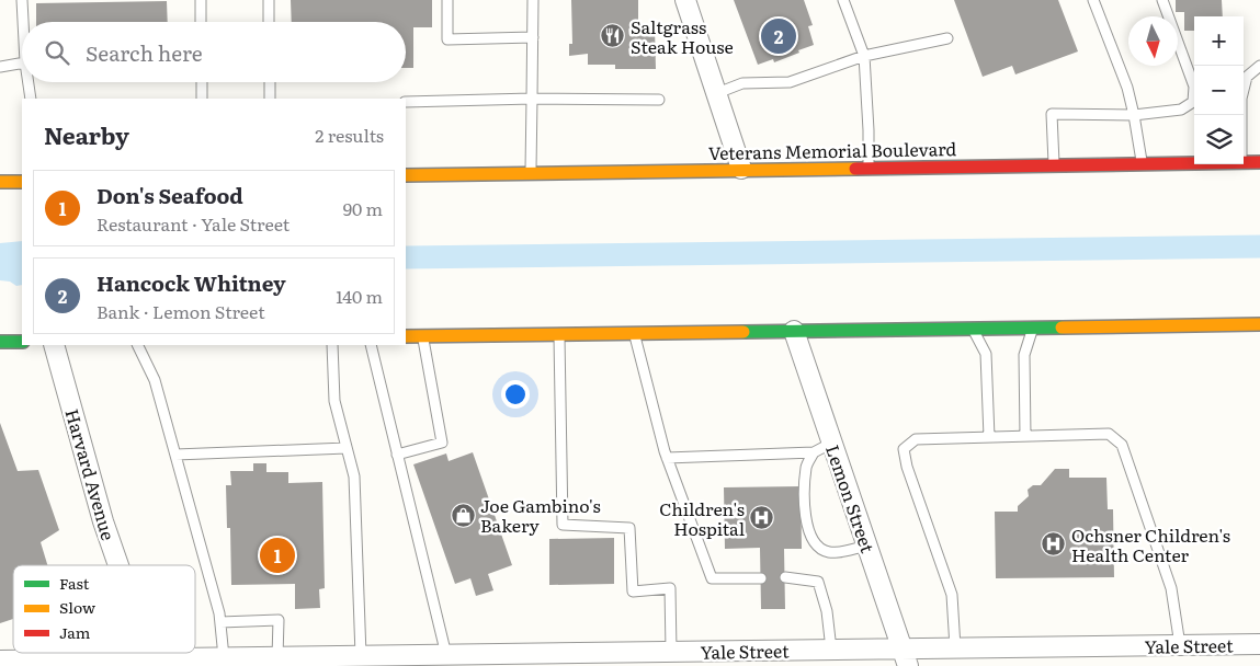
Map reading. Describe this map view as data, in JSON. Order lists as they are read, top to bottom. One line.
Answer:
{"streets":{"main road":["Veterans Memorial Boulevard"],"street":["Harvard Avenue","Lemon Street","Yale Street"]},"crossings":[["Lemon Street","Yale Street"]],"places":{"restaurant":["Saltgrass Steak House"],"shop":["Joe Gambino's Bakery"],"hospital":["Children's Hospital","Ochsner Children's Health Center"]},"legend":["Fast","Slow","Jam"],"north":"bottom","page":{"map_buttons":["+","−"],"pins":["2","1"],"search":"Search here","heading":["Nearby","2 results"],"list":[{"mark":"1","name":"Don's Seafood","note":"Restaurant · Yale Street","value":"90 m"},{"mark":"2","name":"Hancock Whitney","note":"Bank · Lemon Street","value":"140 m"}]}}
